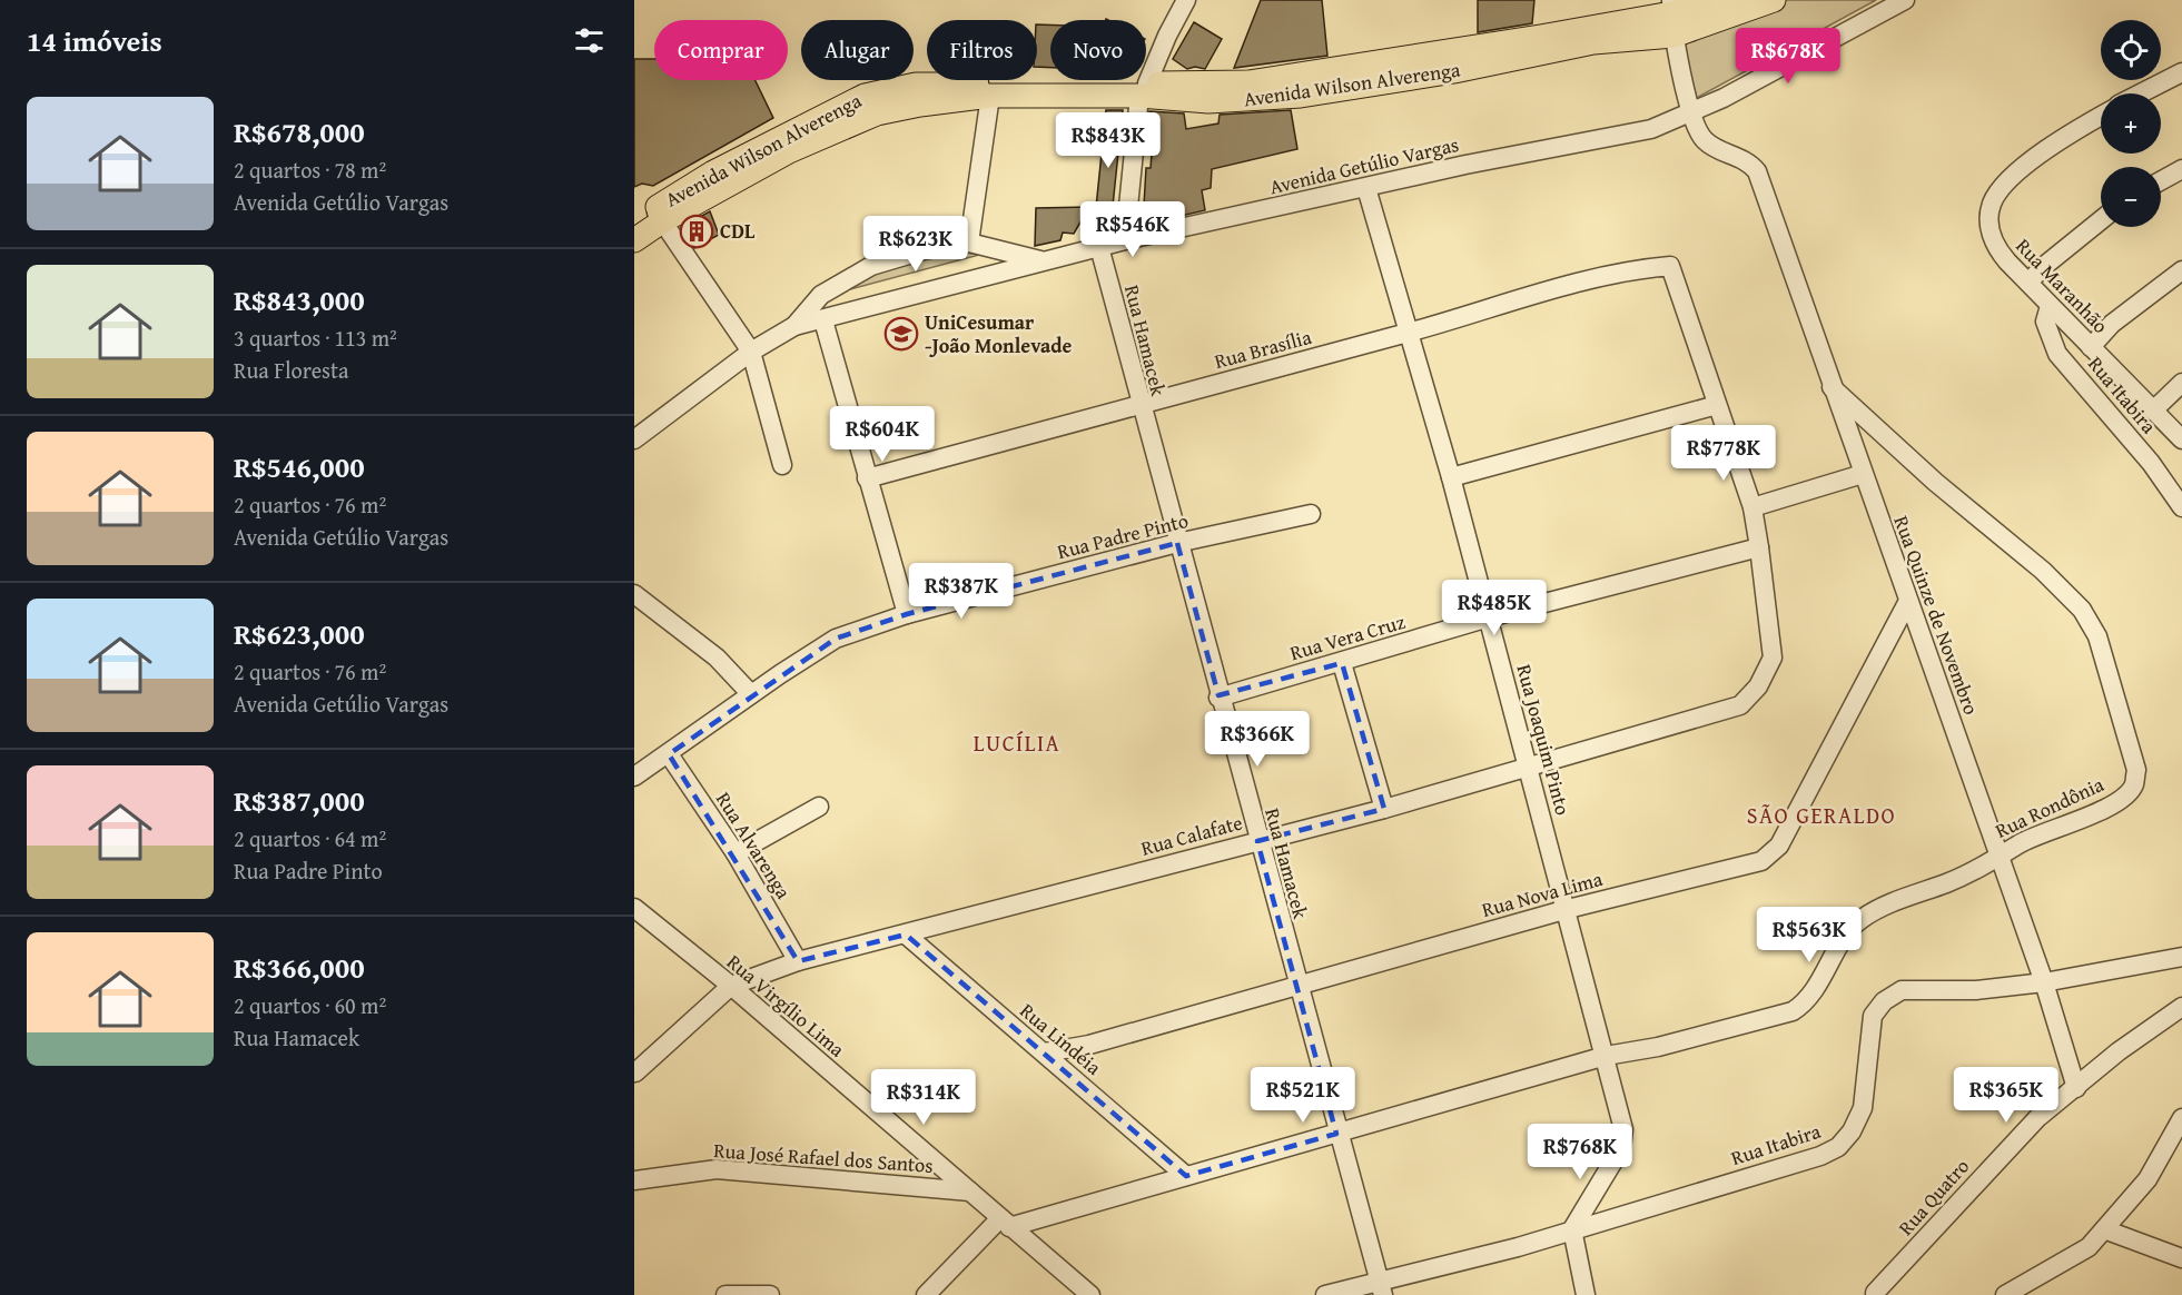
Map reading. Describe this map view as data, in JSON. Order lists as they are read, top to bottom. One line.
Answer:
{"streets":{"main road":["Avenida Wilson Alverenga"],"street":["Avenida Getúlio Vargas","Rua Maranhão","Rua Hamacek","Rua Brasília","Rua Itabira","Rua Padre Pinto","Rua Quinze de Novembro","Rua Vera Cruz","Rua Joaquim Pinto","Rua Rondônia","Rua Calafate","Rua Alvarenga","Rua Nova Lima","Rua Virgílio Lima","Rua Lindéia","Rua José Rafael dos Santos","Rua Quatro"]},"crossings":[["Avenida Getúlio Vargas","Rua Hamacek"],["Avenida Getúlio Vargas","Rua Quinze de Novembro"],["Avenida Getúlio Vargas","Rua Joaquim Pinto"],["Rua Maranhão","Rua Itabira"],["Rua Hamacek","Rua Brasília"],["Rua Hamacek","Rua Itabira"],["Rua Hamacek","Rua Padre Pinto"],["Rua Hamacek","Rua Vera Cruz"],["Rua Hamacek","Rua Rondônia"],["Rua Hamacek","Rua Calafate"],["Rua Hamacek","Rua Nova Lima"],["Rua Brasília","Rua Joaquim Pinto"],["Rua Itabira","Rua Quinze de Novembro"],["Rua Itabira","Rua Joaquim Pinto"],["Rua Padre Pinto","Rua Alvarenga"],["Rua Quinze de Novembro","Rua Rondônia"],["Rua Quinze de Novembro","Rua Nova Lima"],["Rua Quinze de Novembro","Rua Quatro"],["Rua Vera Cruz","Rua Joaquim Pinto"],["Rua Vera Cruz","Rua Calafate"],["Rua Joaquim Pinto","Rua Rondônia"],["Rua Joaquim Pinto","Rua Calafate"],["Rua Joaquim Pinto","Rua Nova Lima"],["Rua Rondônia","Rua Virgílio Lima"],["Rua Rondônia","Rua Lindéia"],["Rua Calafate","Rua Alvarenga"],["Rua Calafate","Rua Virgílio Lima"],["Rua Calafate","Rua Lindéia"],["Rua Nova Lima","Rua Lindéia"],["Rua Virgílio Lima","Rua José Rafael dos Santos"]],"districts":["LUCÍLIA","SÃO GERALDO"],"places":{"building":["CDL"],"school or university":["UniCesumar -João Monlevade"]},"page":{"heading":"14 imóveis","map_buttons":["+","−"],"chip":["Comprar","Alugar","Filtros","Novo"],"price":["R$678K","R$843K","R$546K","R$623K","R$604K","R$778K","R$387K","R$485K","R$366K","R$563K","R$521K","R$365K","R$314K","R$768K"],"list":[{"name":"R$678,000","note":"2 quartos · 78 m² · Avenida Getúlio Vargas"},{"name":"R$843,000","note":"3 quartos · 113 m² · Rua Floresta"},{"name":"R$546,000","note":"2 quartos · 76 m² · Avenida Getúlio Vargas"},{"name":"R$623,000","note":"2 quartos · 76 m² · Avenida Getúlio Vargas"},{"name":"R$387,000","note":"2 quartos · 64 m² · Rua Padre Pinto"},{"name":"R$366,000","note":"2 quartos · 60 m² · Rua Hamacek"}]}}
